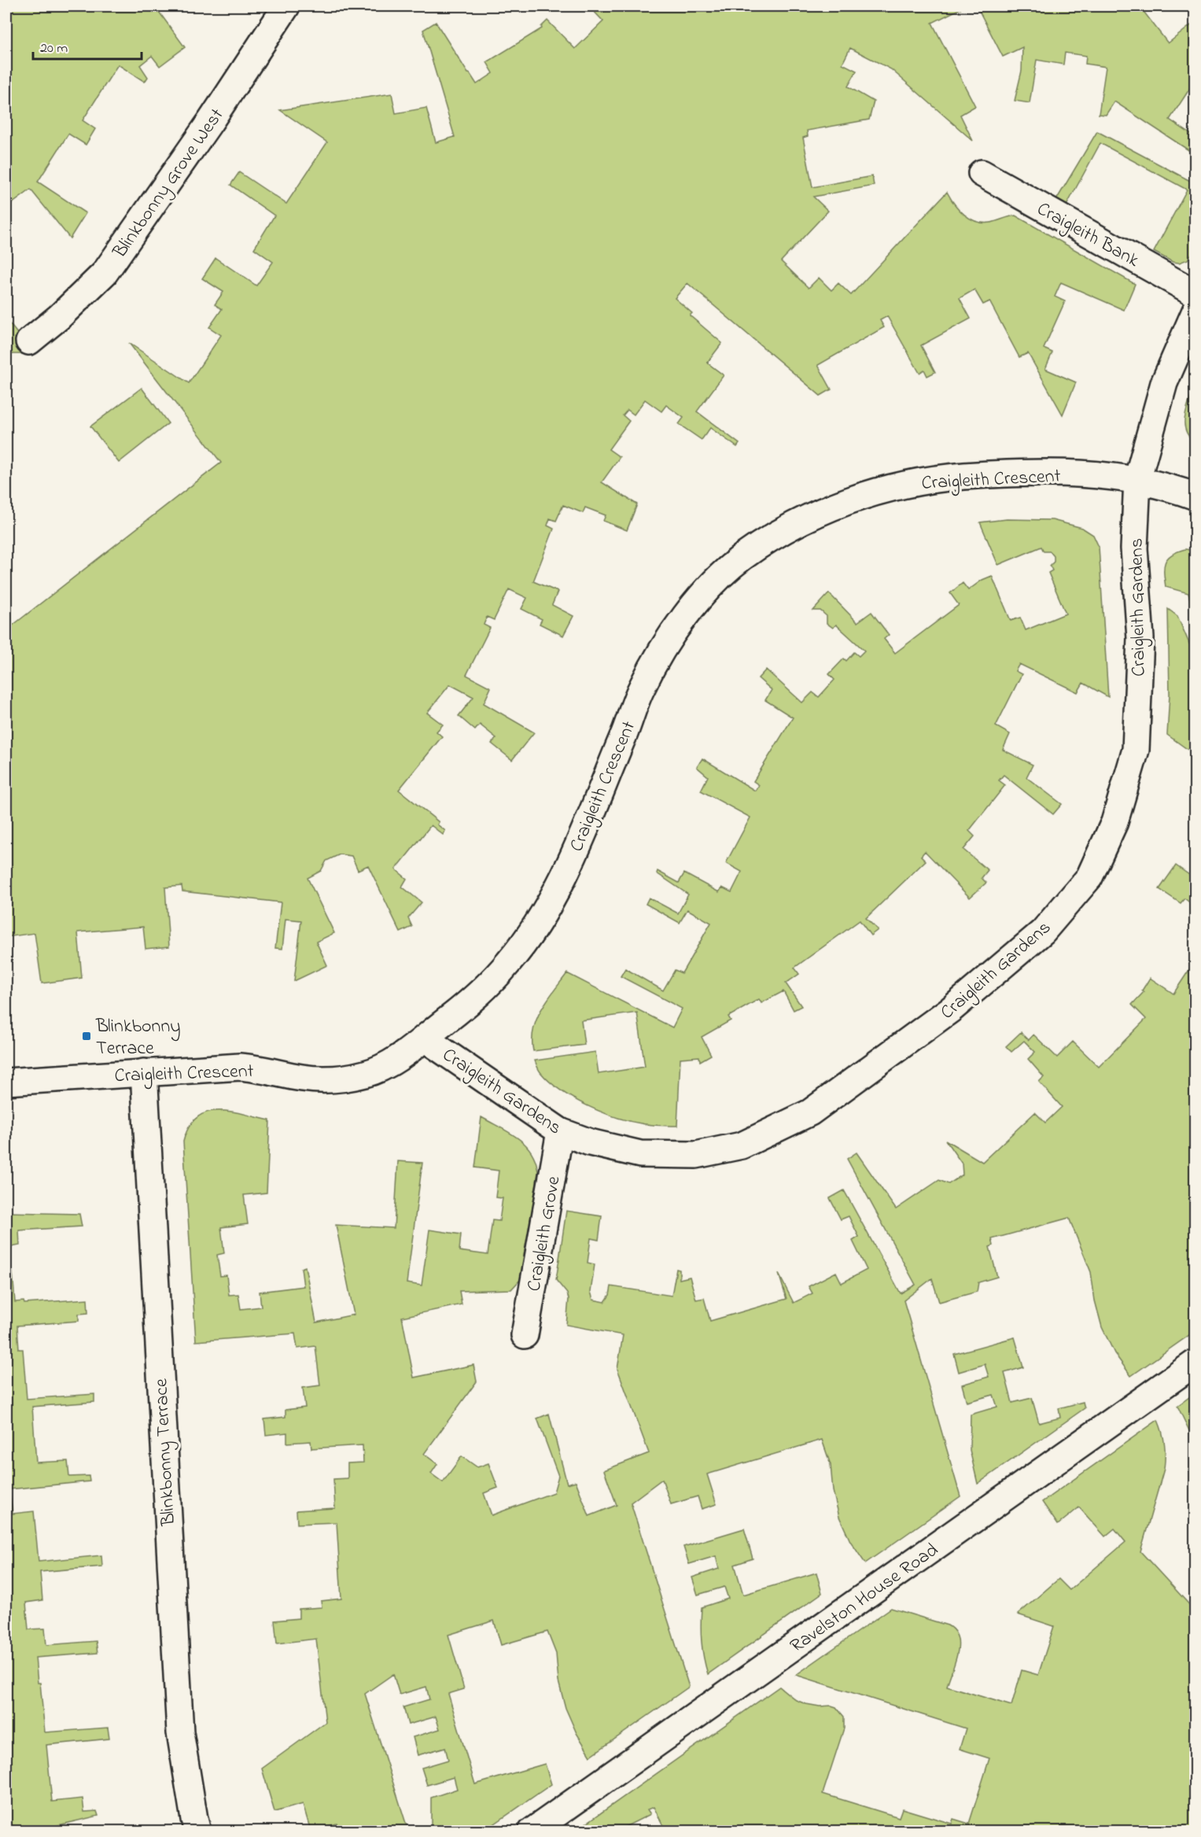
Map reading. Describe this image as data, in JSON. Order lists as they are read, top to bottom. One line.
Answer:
{"streets":{"street":["Blinkbonny Grove West","Craigleith Bank","Craigleith Crescent","Craigleith Gardens","Craigleith Grove","Blinkbonny Terrace","Ravelston House Road"]},"crossings":[["Craigleith Crescent","Craigleith Gardens"],["Craigleith Crescent","Blinkbonny Terrace"],["Craigleith Gardens","Craigleith Grove"]],"places":{"transit":["Blinkbonny Terrace"]},"scale_bar":"20 m"}
